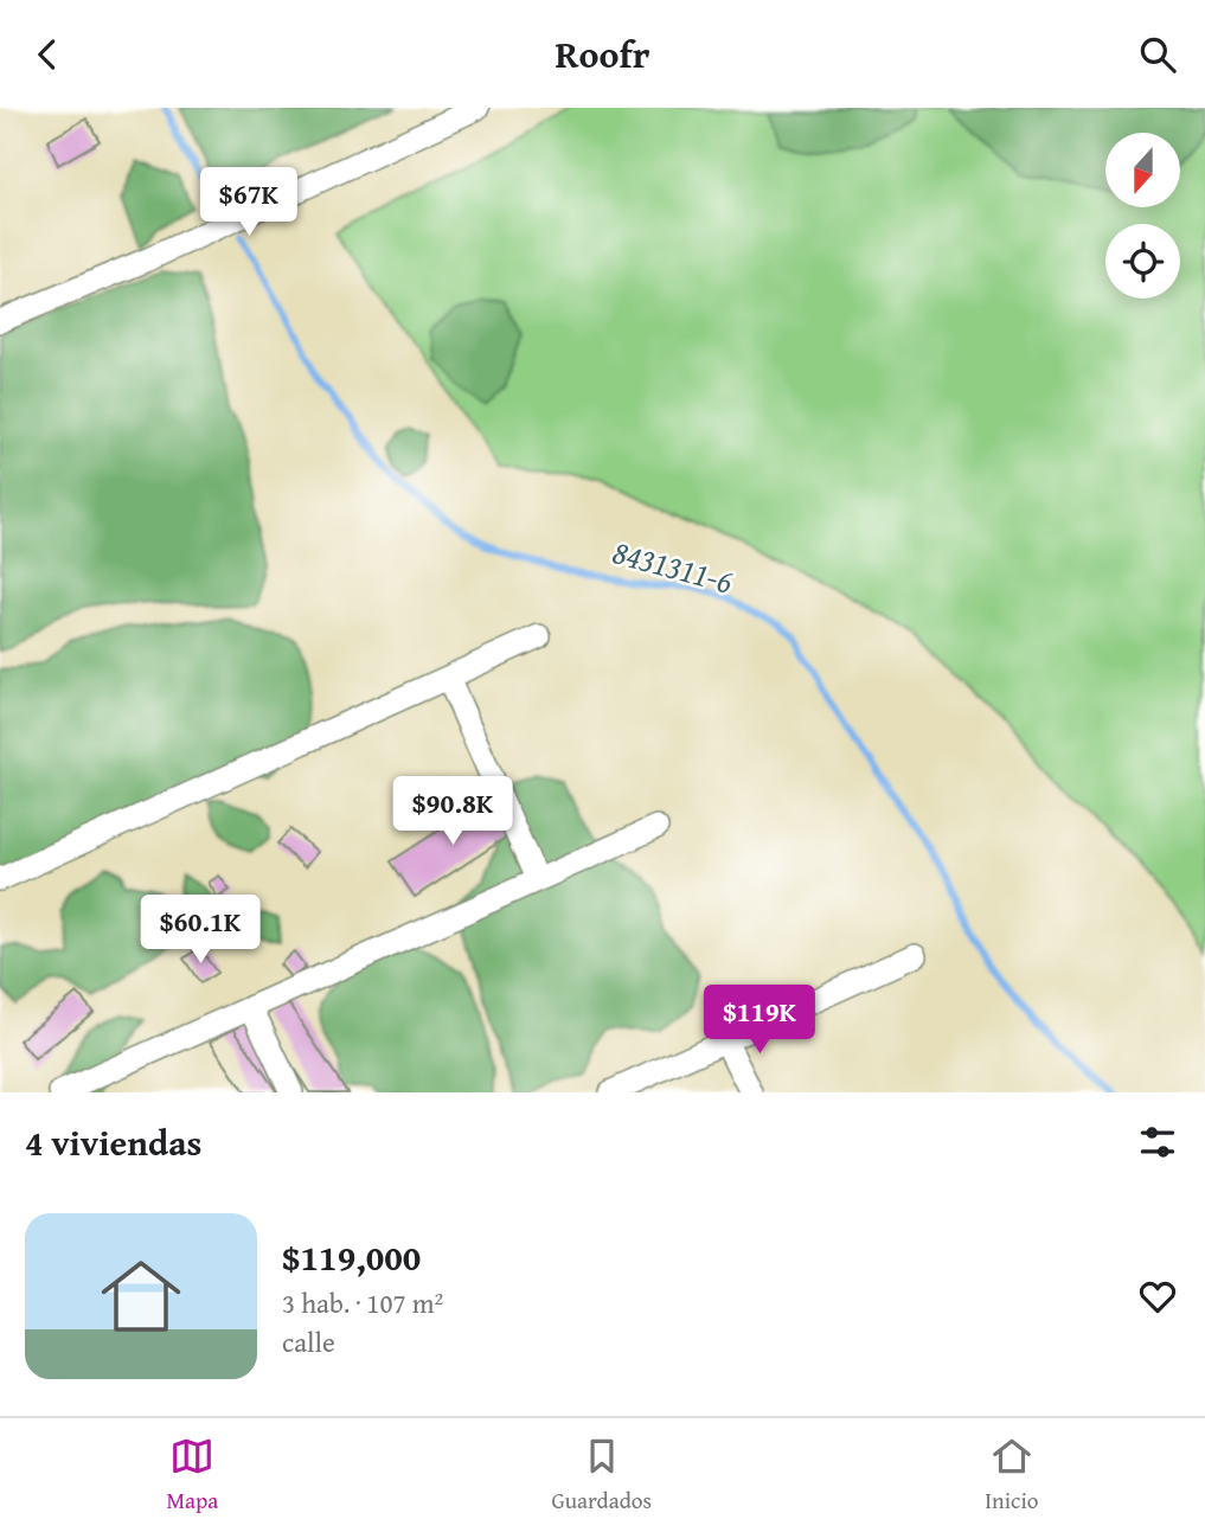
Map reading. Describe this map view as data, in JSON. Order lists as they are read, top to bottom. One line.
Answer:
{"water":["8431311-6"],"north":"bottom","page":{"header":"Roofr","price":["$67K","$90.8K","$60.1K","$119K"],"heading":"4 viviendas","list":[{"name":"$119,000","note":"3 hab. · 107 m² · calle"}],"tabs":["Mapa","Guardados","Inicio"]}}
